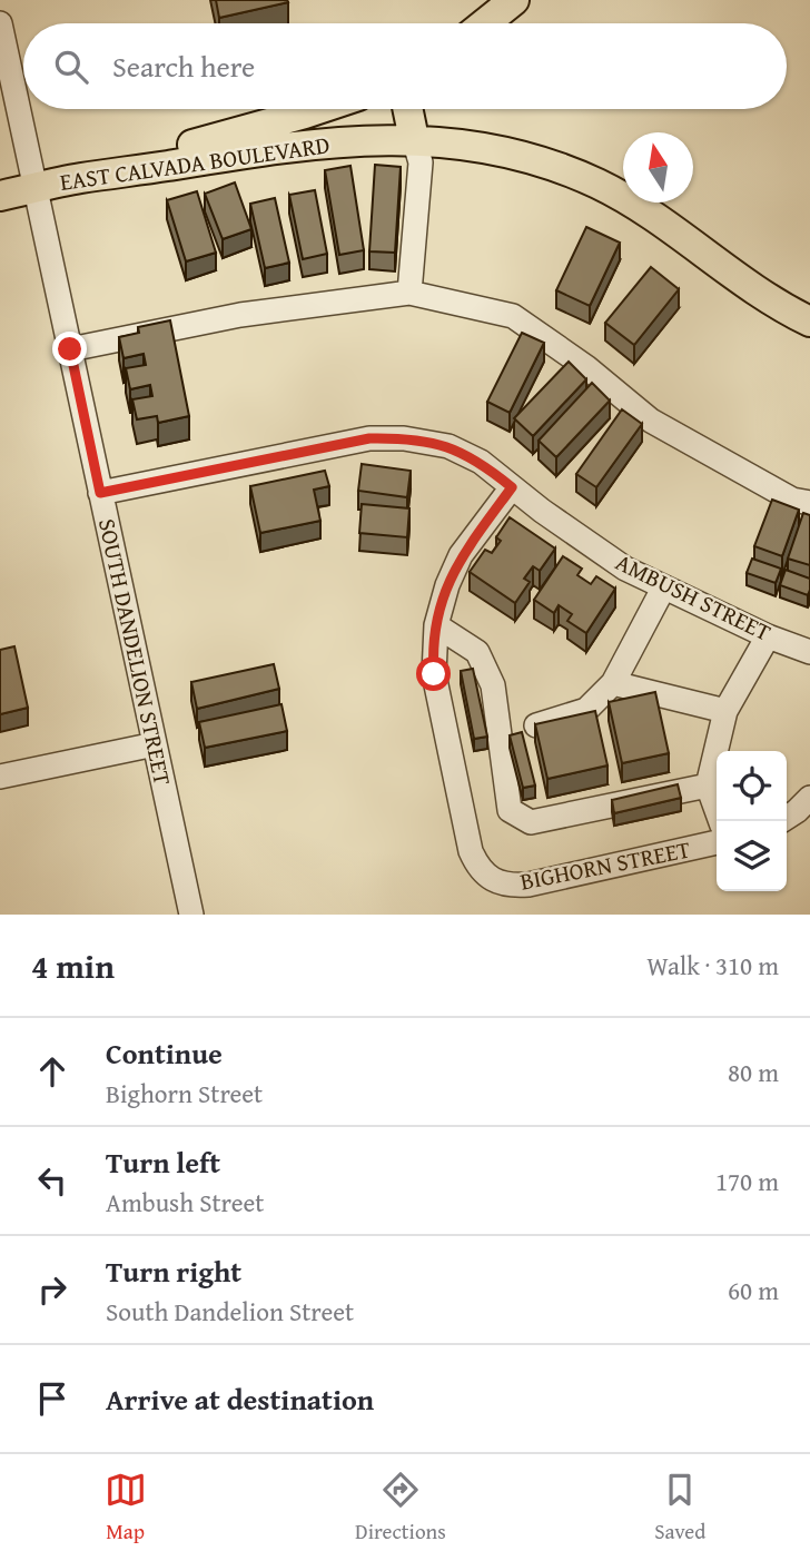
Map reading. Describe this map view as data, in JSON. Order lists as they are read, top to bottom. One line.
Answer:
{"streets":{"main road":["EAST CALVADA BOULEVARD"],"street":["AMBUSH STREET","SOUTH DANDELION STREET","BIGHORN STREET"]},"crossings":[["EAST CALVADA BOULEVARD","SOUTH DANDELION STREET"],["AMBUSH STREET","SOUTH DANDELION STREET"],["AMBUSH STREET","BIGHORN STREET"]],"north":"top","page":{"search":"Search here","heading":["4 min","Walk · 310 m"],"list":[["Continue","Bighorn Street","80 m"],["Turn left","Ambush Street","170 m"],["Turn right","South Dandelion Street","60 m"],"Arrive at destination"],"nav":["Map","Directions","Saved"]}}
